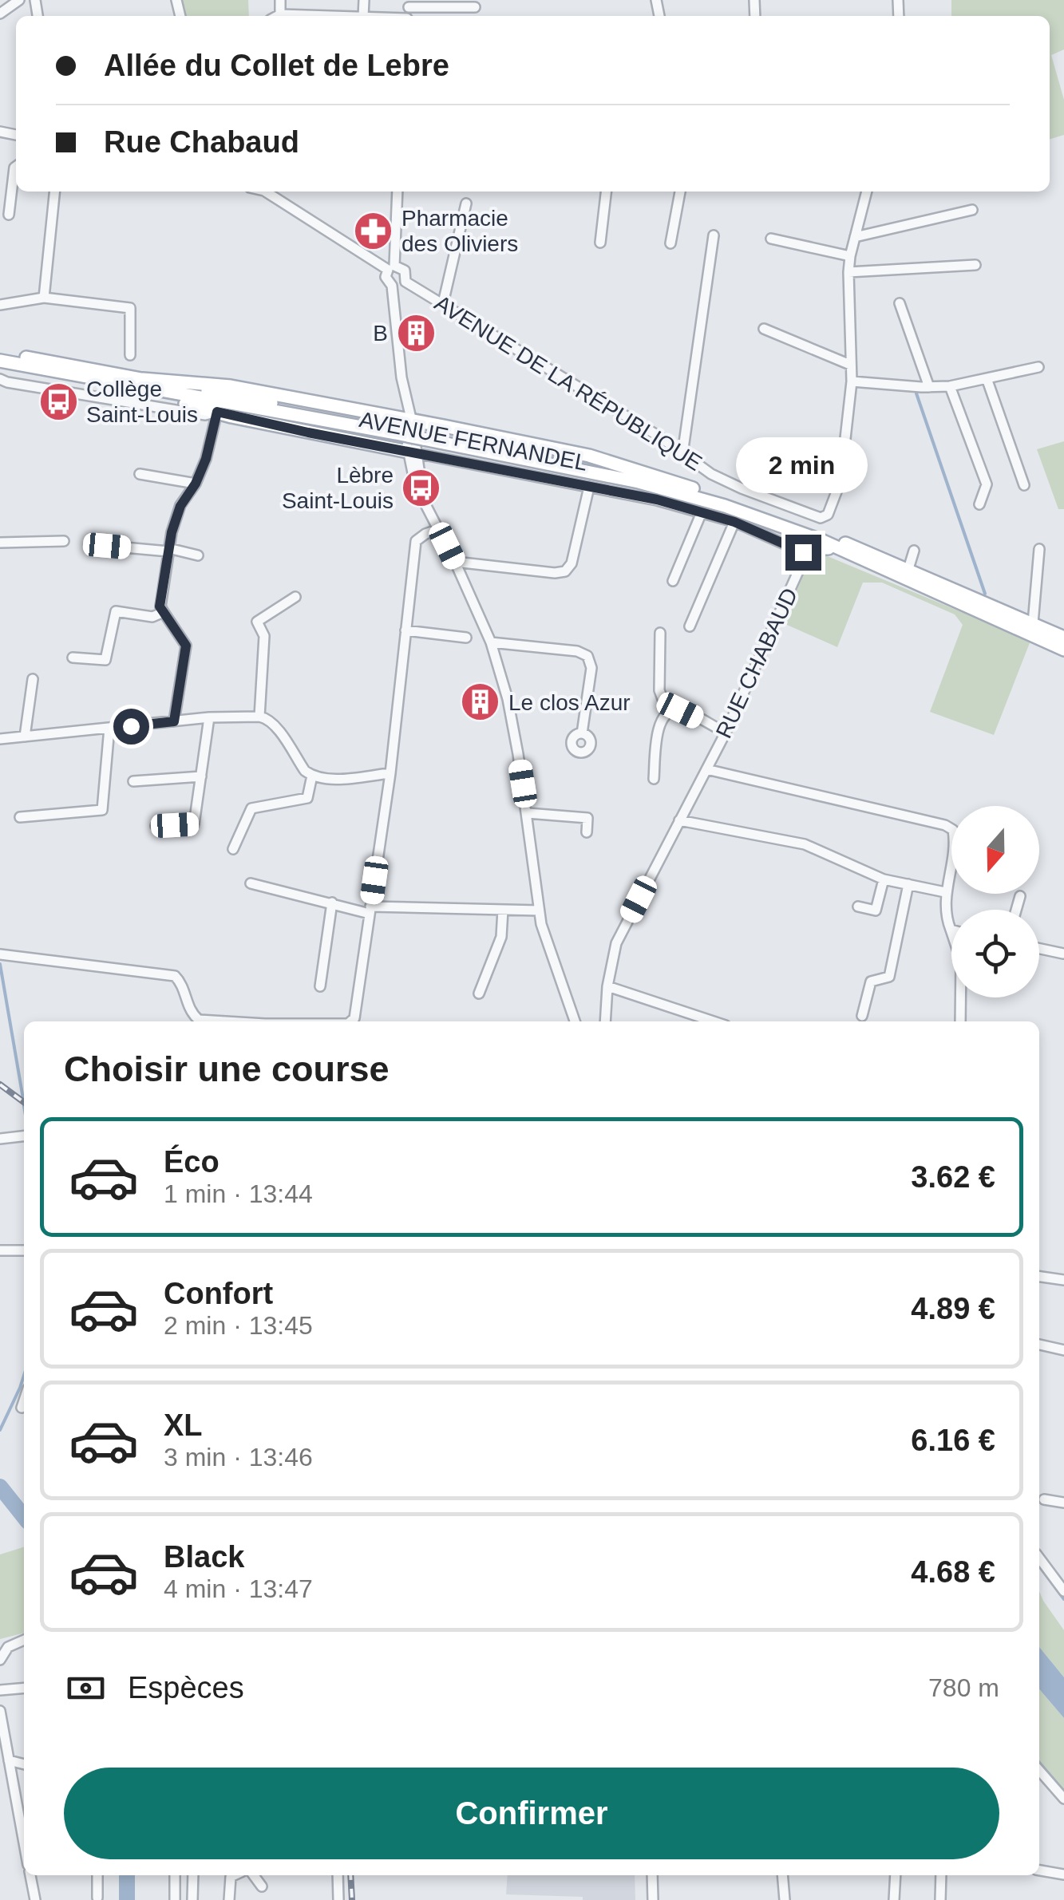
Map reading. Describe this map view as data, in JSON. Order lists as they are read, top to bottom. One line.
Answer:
{"streets":{"main road":["AVENUE FERNANDEL"],"street":["AVENUE DE LA RÉPUBLIQUE","RUE CHABAUD"]},"places":{"pharmacy":["Pharmacie des Oliviers"],"building":["B","Le clos Azur"],"bus stop":["Collège Saint-Louis","Lèbre Saint-Louis"]},"north":"bottom","page":{"banner":["Allée du Collet de Lebre","Rue Chabaud"],"bubble":"2 min","heading":"Choisir une course","list":[{"name":"Éco","note":"1 min · 13:44","value":"3.62 €"},{"name":"Confort","note":"2 min · 13:45","value":"4.89 €"},{"name":"XL","note":"3 min · 13:46","value":"6.16 €"},{"name":"Black","note":"4 min · 13:47","value":"4.68 €"}],"pay":["Espèces","780 m"],"buttons":"Confirmer"}}
